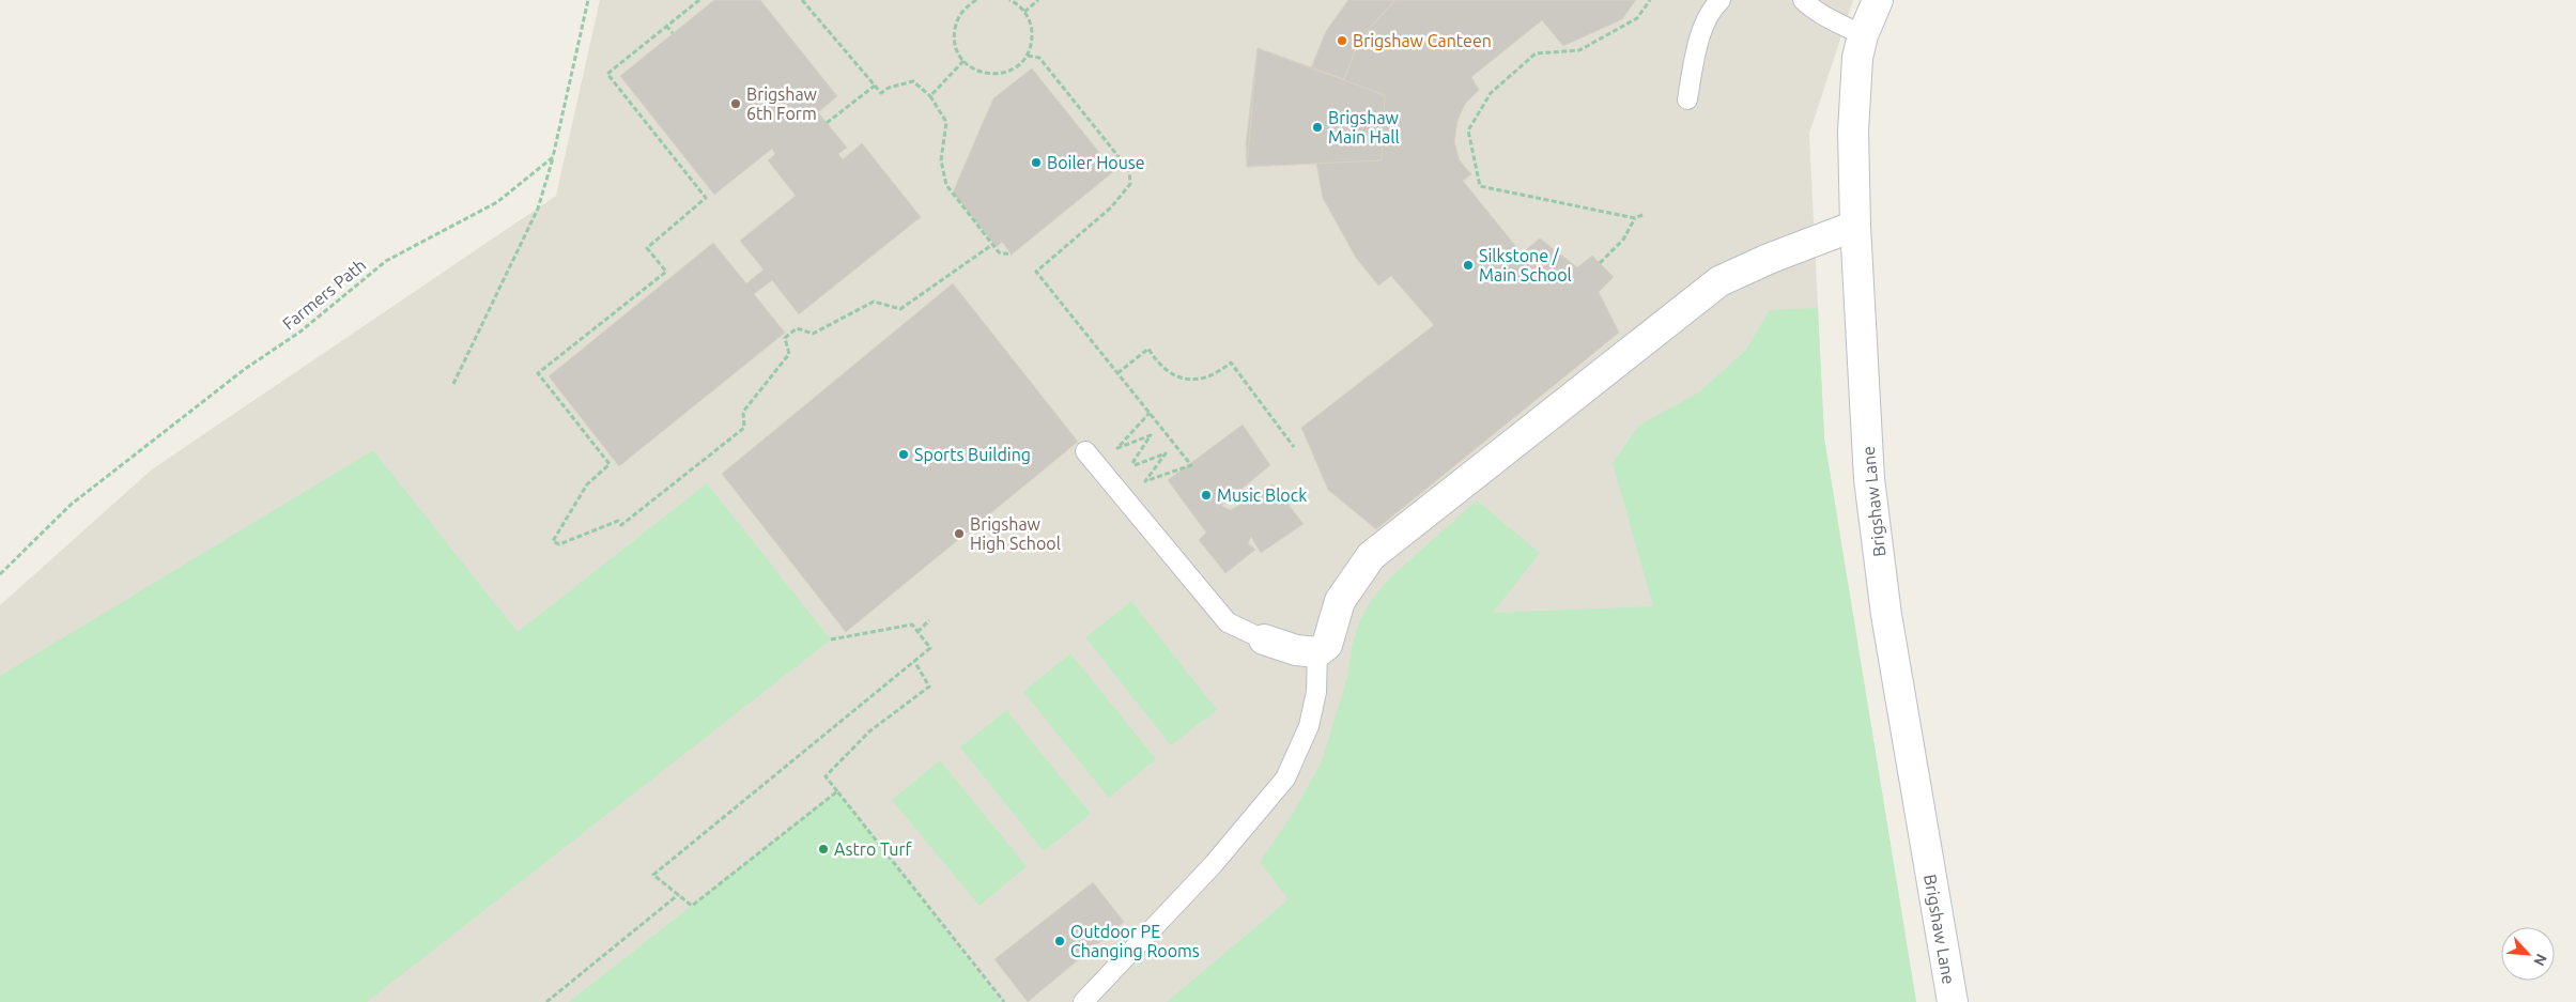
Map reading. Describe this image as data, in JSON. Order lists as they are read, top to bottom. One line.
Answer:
{"streets":{"street":["Brigshaw Lane"],"path":["Farmers Path"]},"places":["Brigshaw Canteen","Brigshaw 6th Form","Brigshaw Main Hall","Boiler House","Silkstone / Main School","Sports Building","Music Block","Brigshaw High School","Astro Turf","Outdoor PE Changing Rooms"],"north":"bottom right"}
